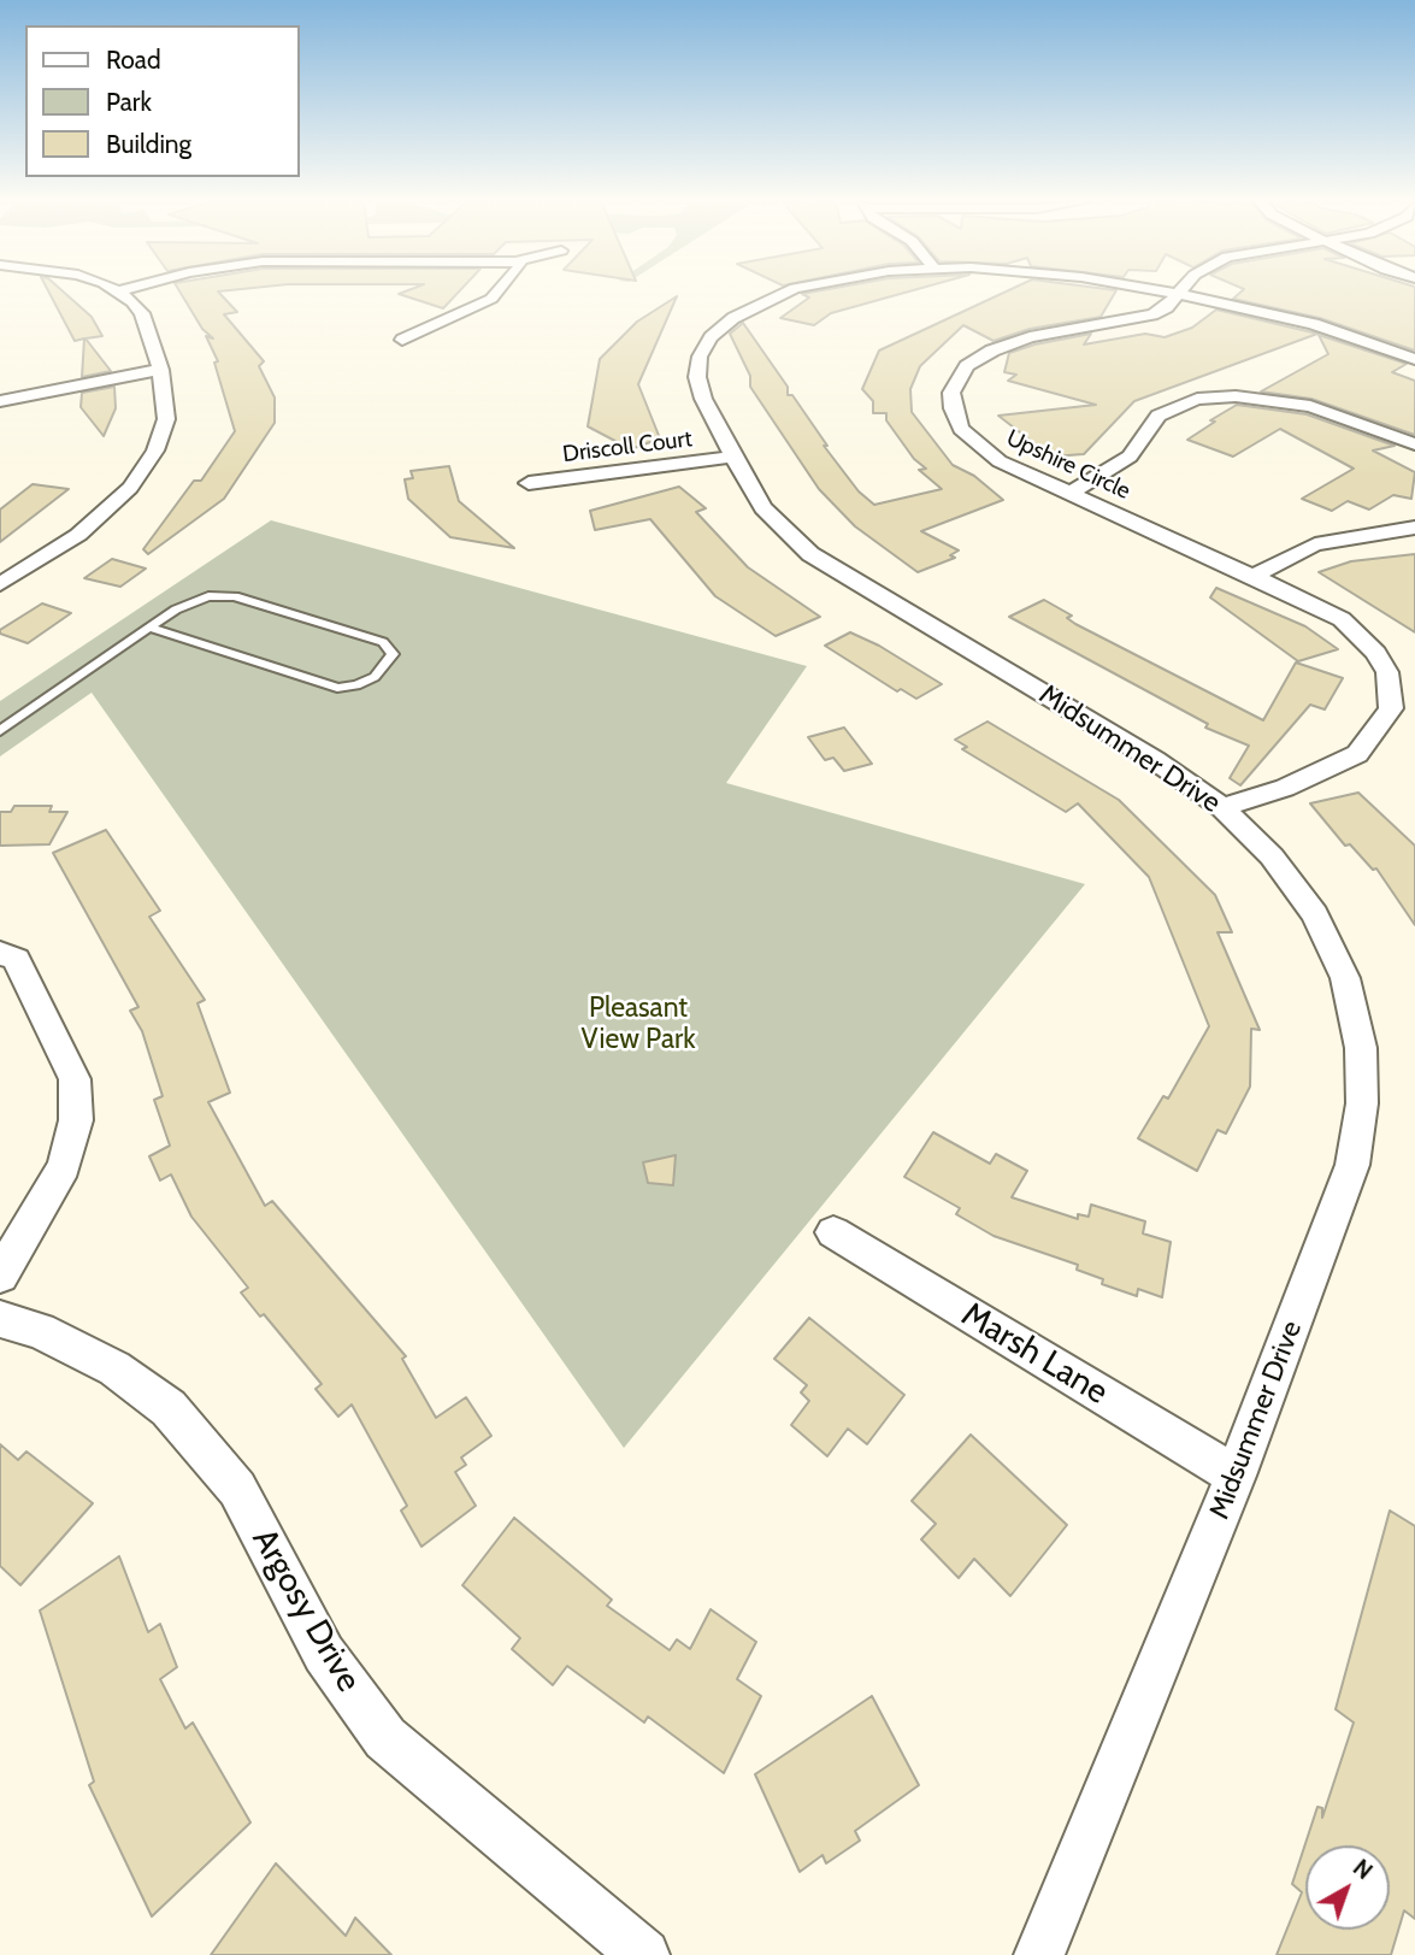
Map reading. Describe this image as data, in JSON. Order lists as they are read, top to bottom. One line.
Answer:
{"streets":{"street":["Driscoll Court","Upshire Circle","Midsummer Drive","Marsh Lane","Argosy Drive"]},"crossings":[["Driscoll Court","Midsummer Drive"],["Upshire Circle","Midsummer Drive"],["Midsummer Drive","Marsh Lane"]],"parks":["Pleasant View Park"],"legend":["Road","Park","Building"],"north":"top right"}
